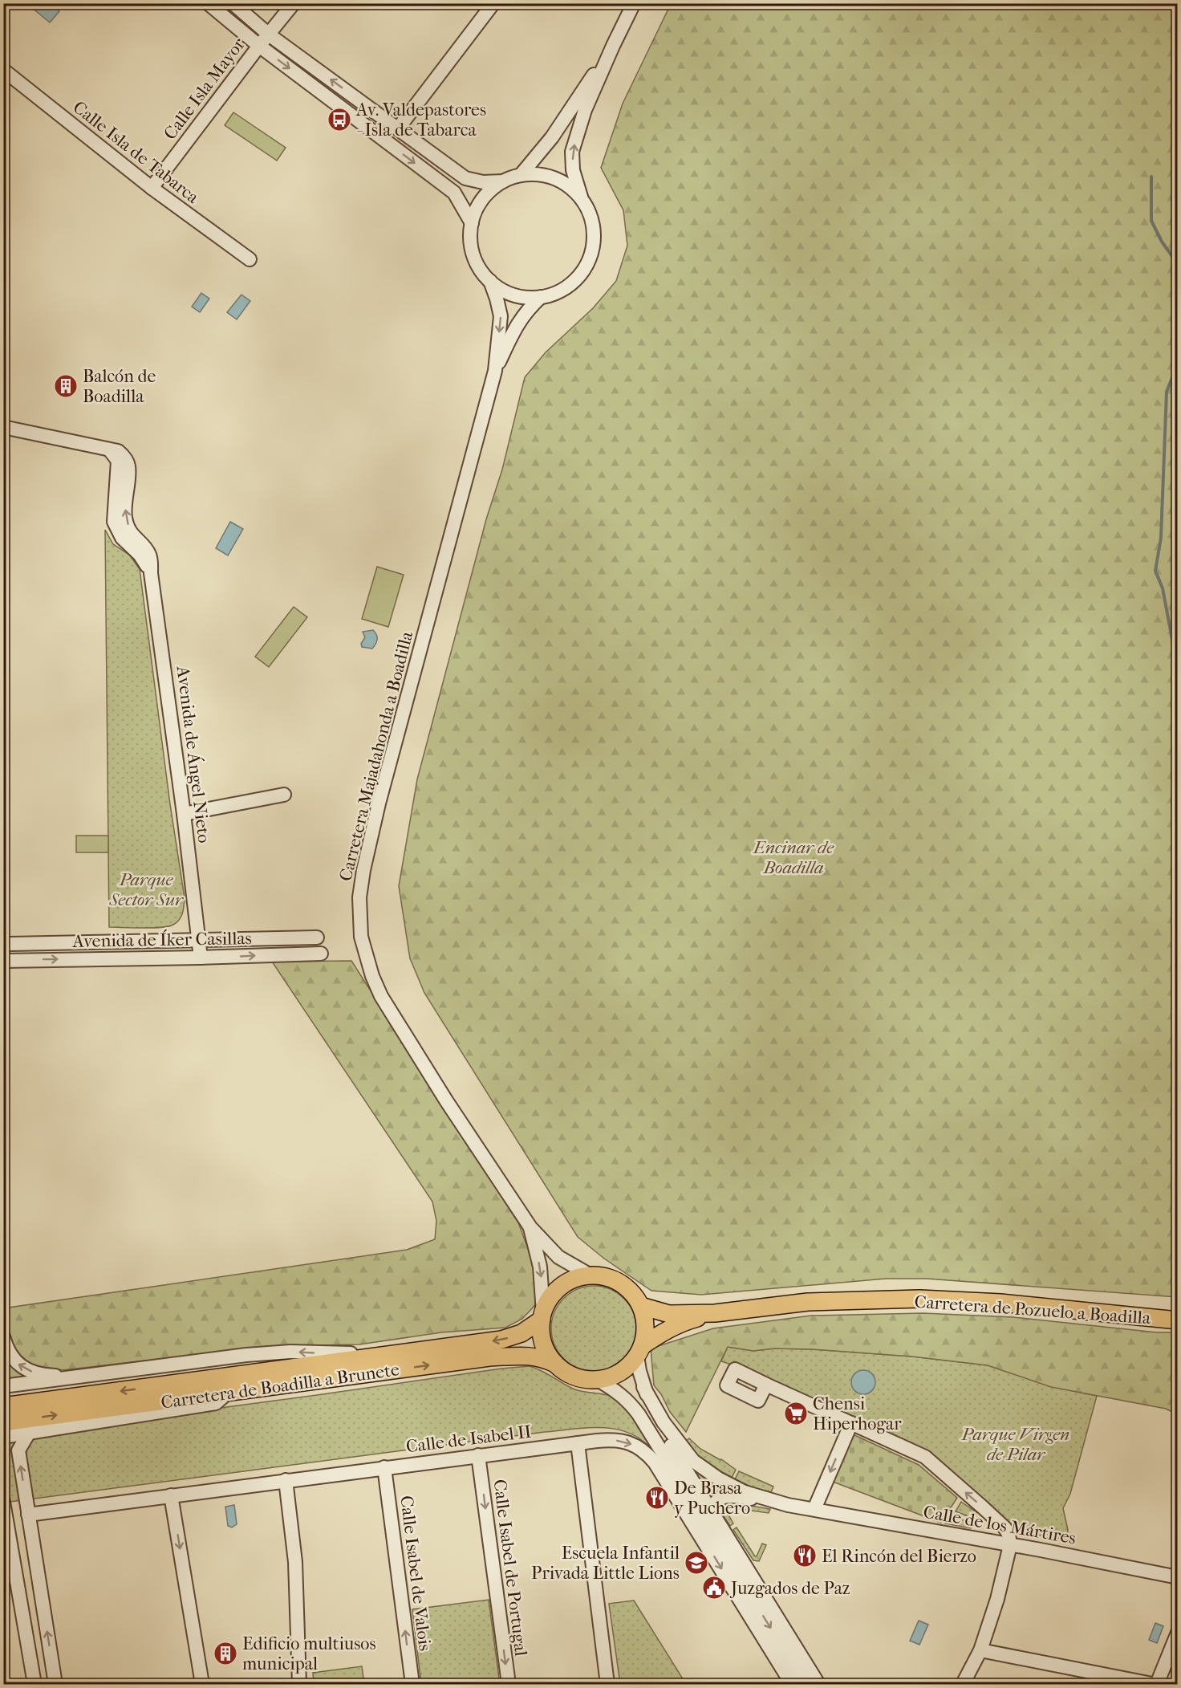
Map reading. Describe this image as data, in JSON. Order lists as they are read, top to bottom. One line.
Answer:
{"streets":{"main road":["Carretera de Pozuelo a Boadilla","Carretera de Boadilla a Brunete"],"street":["Calle Isla Mayor","Calle Isla de Tabarca","Avenida de Ángel Nieto","Carretera Majadahonda a Boadilla","Avenida de Íker Casillas","Calle de Isabel II","Calle de los Mártires","Calle Isabel de Portugal","Calle Isabel de Valois"]},"crossings":[["Calle Isla Mayor","Calle Isla de Tabarca"],["Avenida de Ángel Nieto","Avenida de Íker Casillas"],["Carretera Majadahonda a Boadilla","Carretera de Pozuelo a Boadilla"],["Carretera Majadahonda a Boadilla","Carretera de Boadilla a Brunete"],["Carretera de Pozuelo a Boadilla","Carretera de Boadilla a Brunete"],["Calle de Isabel II","Calle Isabel de Portugal"],["Calle de Isabel II","Calle Isabel de Valois"]],"parks":["Encinar de Boadilla","Parque Sector Sur","Parque Virgen de Pilar"],"places":{"bus stop":["Av. Valdepastores - Isla de Tabarca"],"building":["Balcón de Boadilla","Edificio multiusos municipal"],"supermarket":["Chensi Hiperhogar"],"restaurant":["De Brasa y Puchero","El Rincón del Bierzo"],"school or university":["Escuela Infantil Privada Little Lions"],"public building":["Juzgados de Paz"]}}
